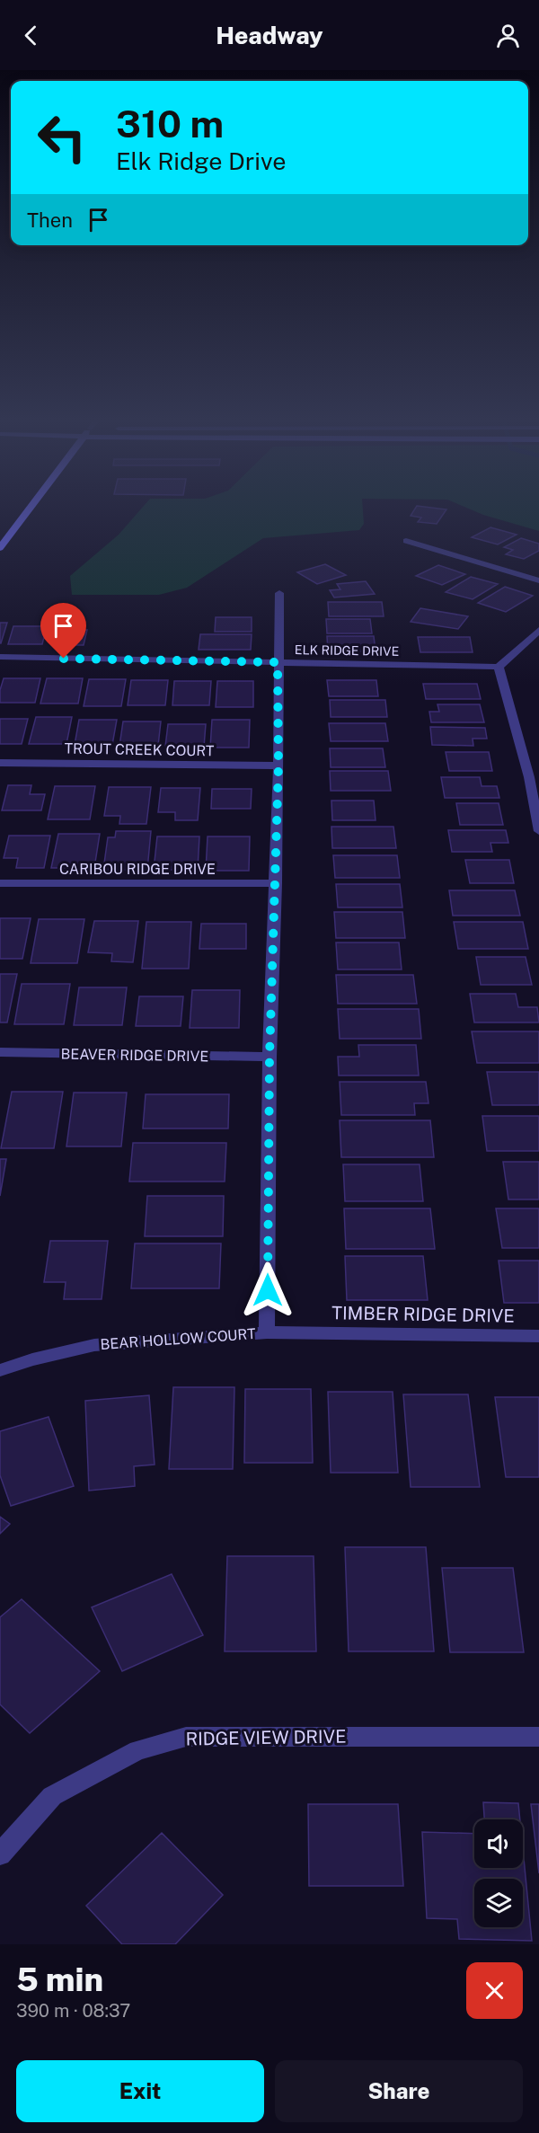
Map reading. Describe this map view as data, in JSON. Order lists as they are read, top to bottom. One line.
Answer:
{"streets":{"street":["ELK RIDGE DRIVE","TROUT CREEK COURT","CARIBOU RIDGE DRIVE","BEAVER RIDGE DRIVE","TIMBER RIDGE DRIVE","BEAR HOLLOW COURT","RIDGE VIEW DRIVE"]},"crossings":[["ELK RIDGE DRIVE","BEAR HOLLOW COURT"],["TROUT CREEK COURT","BEAR HOLLOW COURT"],["CARIBOU RIDGE DRIVE","BEAR HOLLOW COURT"],["BEAVER RIDGE DRIVE","BEAR HOLLOW COURT"],["TIMBER RIDGE DRIVE","BEAR HOLLOW COURT"]],"page":{"header":"Headway","turn":["310 m","Elk Ridge Drive"],"then":"Then","heading":["5 min","390 m · 08:37"],"buttons":["Exit","Share"]}}
